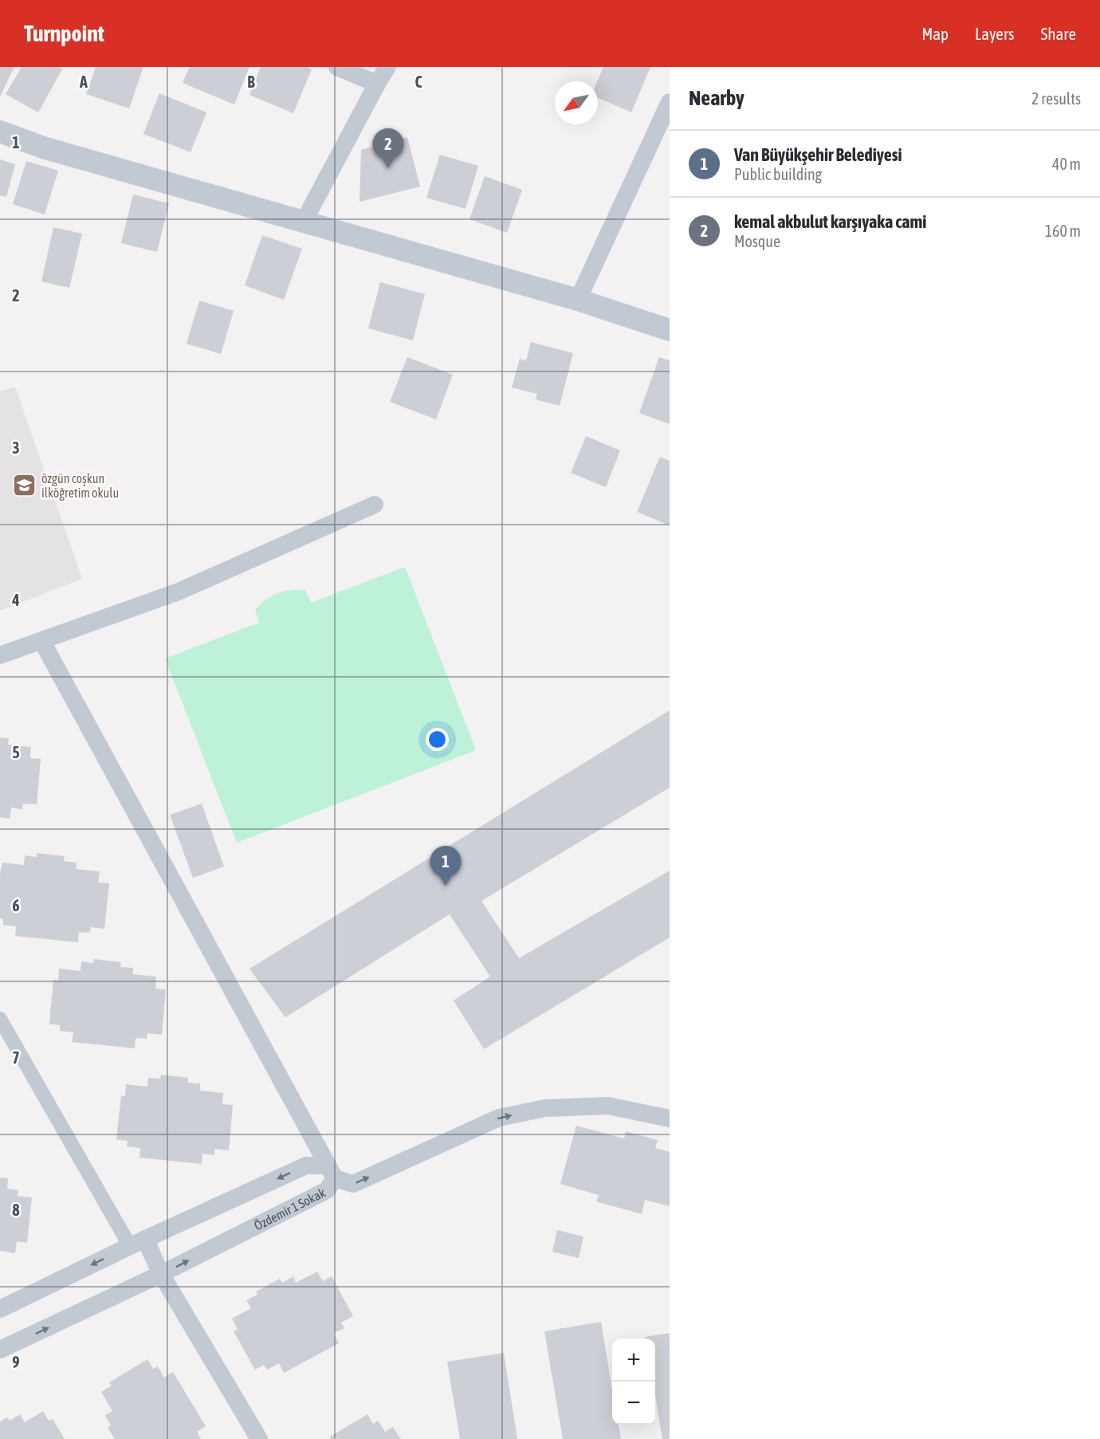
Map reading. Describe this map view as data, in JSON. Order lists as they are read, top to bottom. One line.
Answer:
{"streets":{"street":["Özdemir 1 Sokak"]},"places":{"school or university":["özgün coşkun ilköğretim okulu"]},"north":"bottom left","page":{"header":"Turnpoint","nav":["Map","Layers","Share"],"heading":["Nearby","2 results"],"pins":["2","1"],"list":[{"mark":"1","name":"Van Büyükşehir Belediyesi","note":"Public building","value":"40 m"},{"mark":"2","name":"kemal akbulut karşıyaka cami","note":"Mosque","value":"160 m"}],"map_buttons":["+","−"]},"grid":{"columns":["A","B","C"],"rows":["1","2","3","4","5","6","7","8","9"]}}
